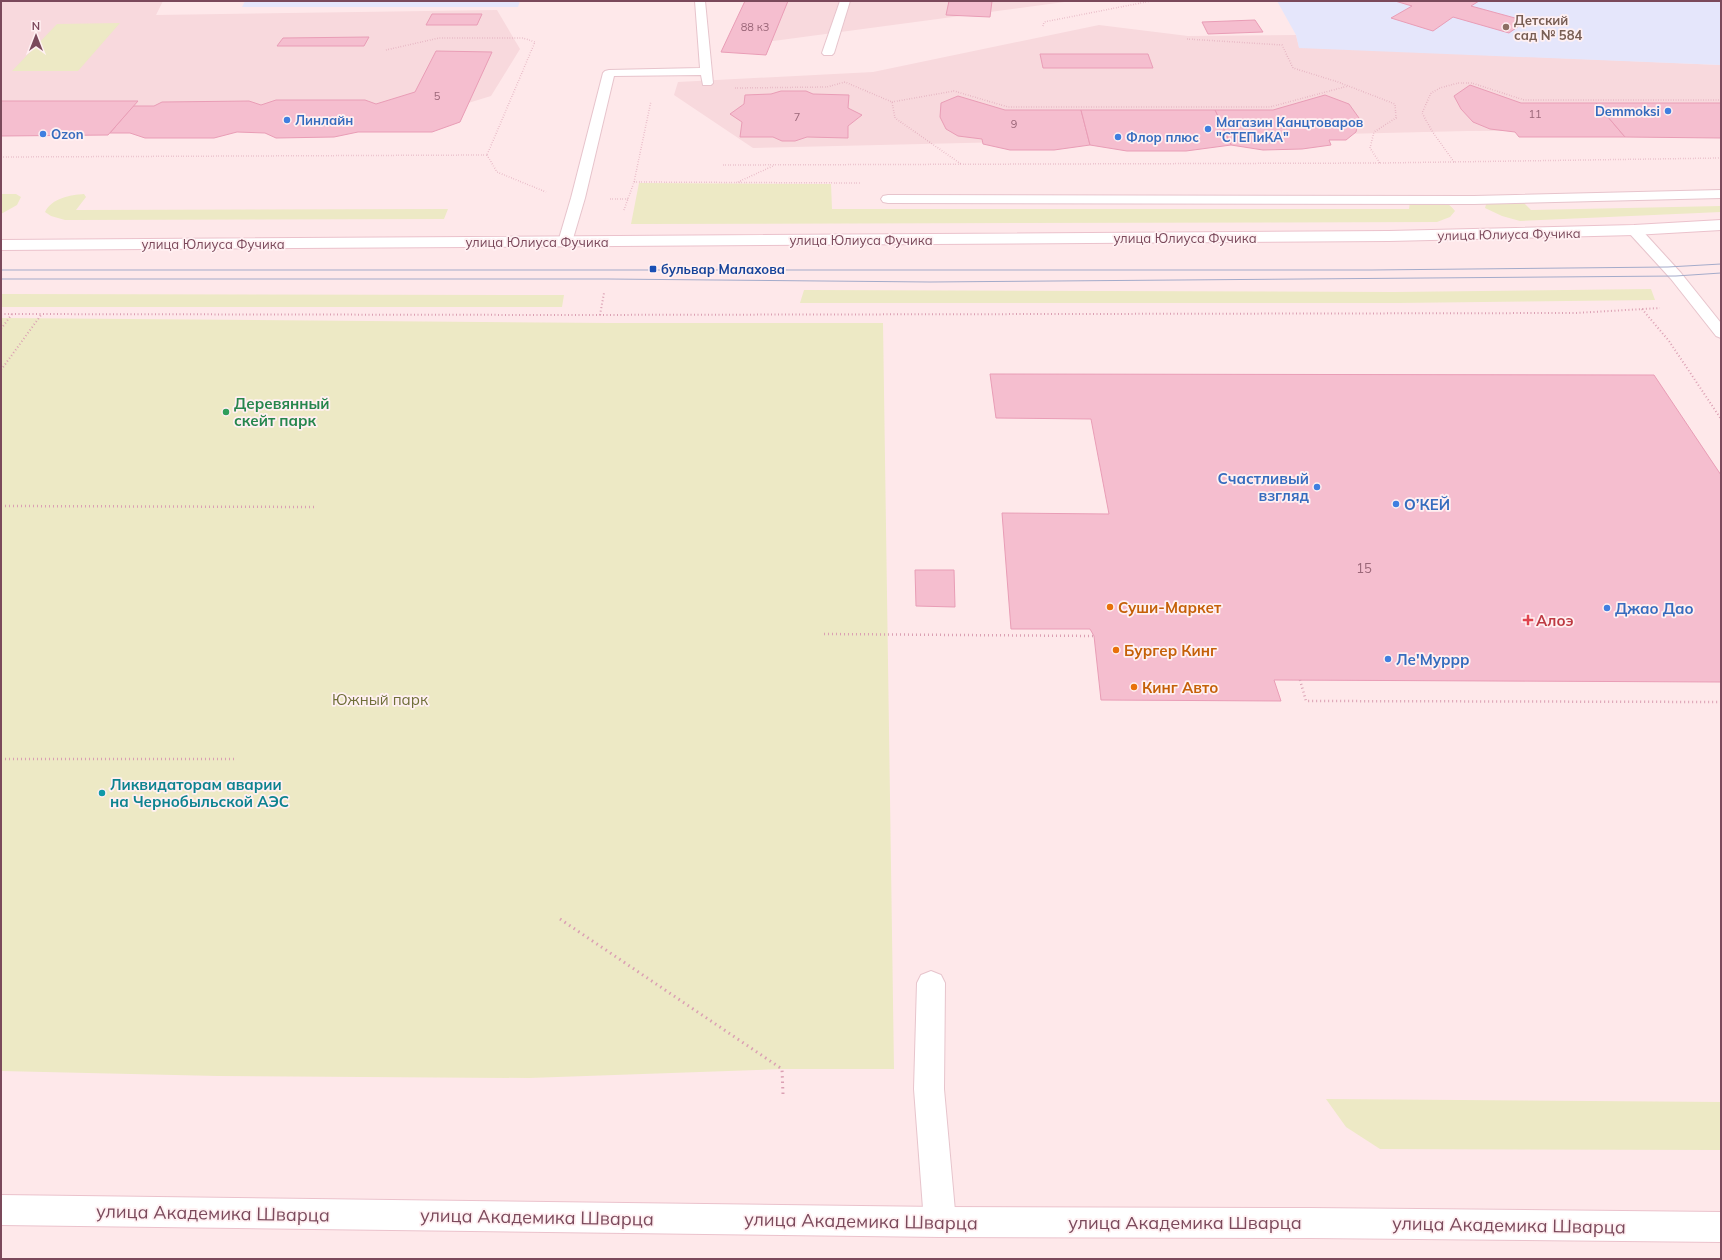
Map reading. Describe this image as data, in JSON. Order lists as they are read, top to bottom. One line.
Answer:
{"streets":{"street":["улица Юлиуса Фучика","улица Академика Шварца"]},"parks":["Южный парк"],"places":{"other":["Детский сад № 584","Demmoksi","Линлайн","Магазин Канцтоваров \"СТЕПиКА\"","Ozon","Флор плюс","Деревянный скейт парк","Счастливый взгляд","О’КЕЙ","Суши-Маркет","Джао Дао","Бургер Кинг","Ле'Муррр","Кинг Авто","Ликвидаторам аварии на Чернобыльской АЭС"],"transit":["бульвар Малахова"],"health":["Алоэ"]},"house_numbers":["88 к3","5","11","7","9","15"],"north":"top"}
